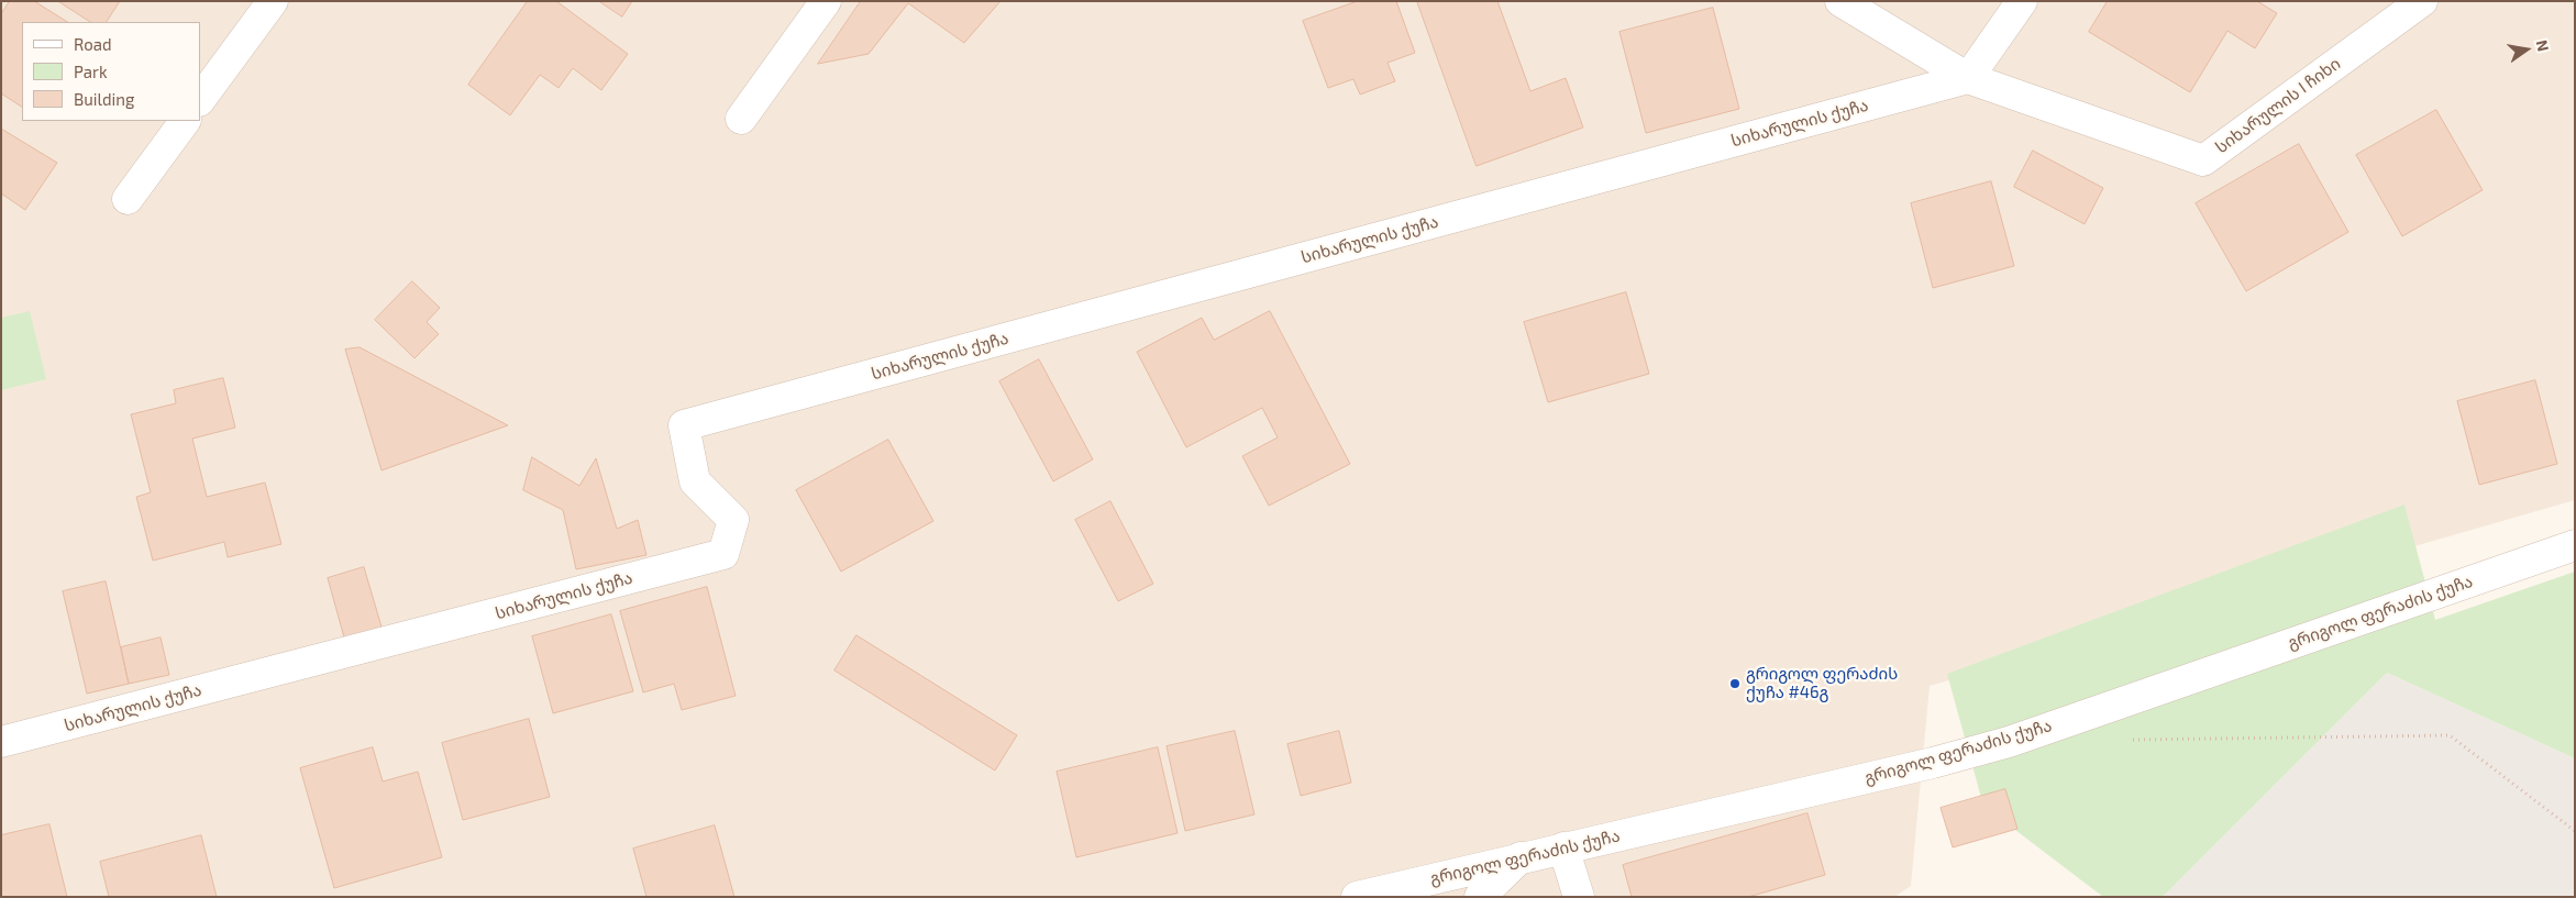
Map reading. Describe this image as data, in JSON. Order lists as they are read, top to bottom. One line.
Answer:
{"streets":{"street":["სიხარულის I ჩიხი","სიხარულის ქუჩა","გრიგოლ ფერაძის ქუჩა"]},"crossings":[["სიხარულის I ჩიხი","სიხარულის ქუჩა"]],"places":["გრიგოლ ფერაძის ქუჩა #46გ"],"legend":["Road","Park","Building"],"north":"right"}
